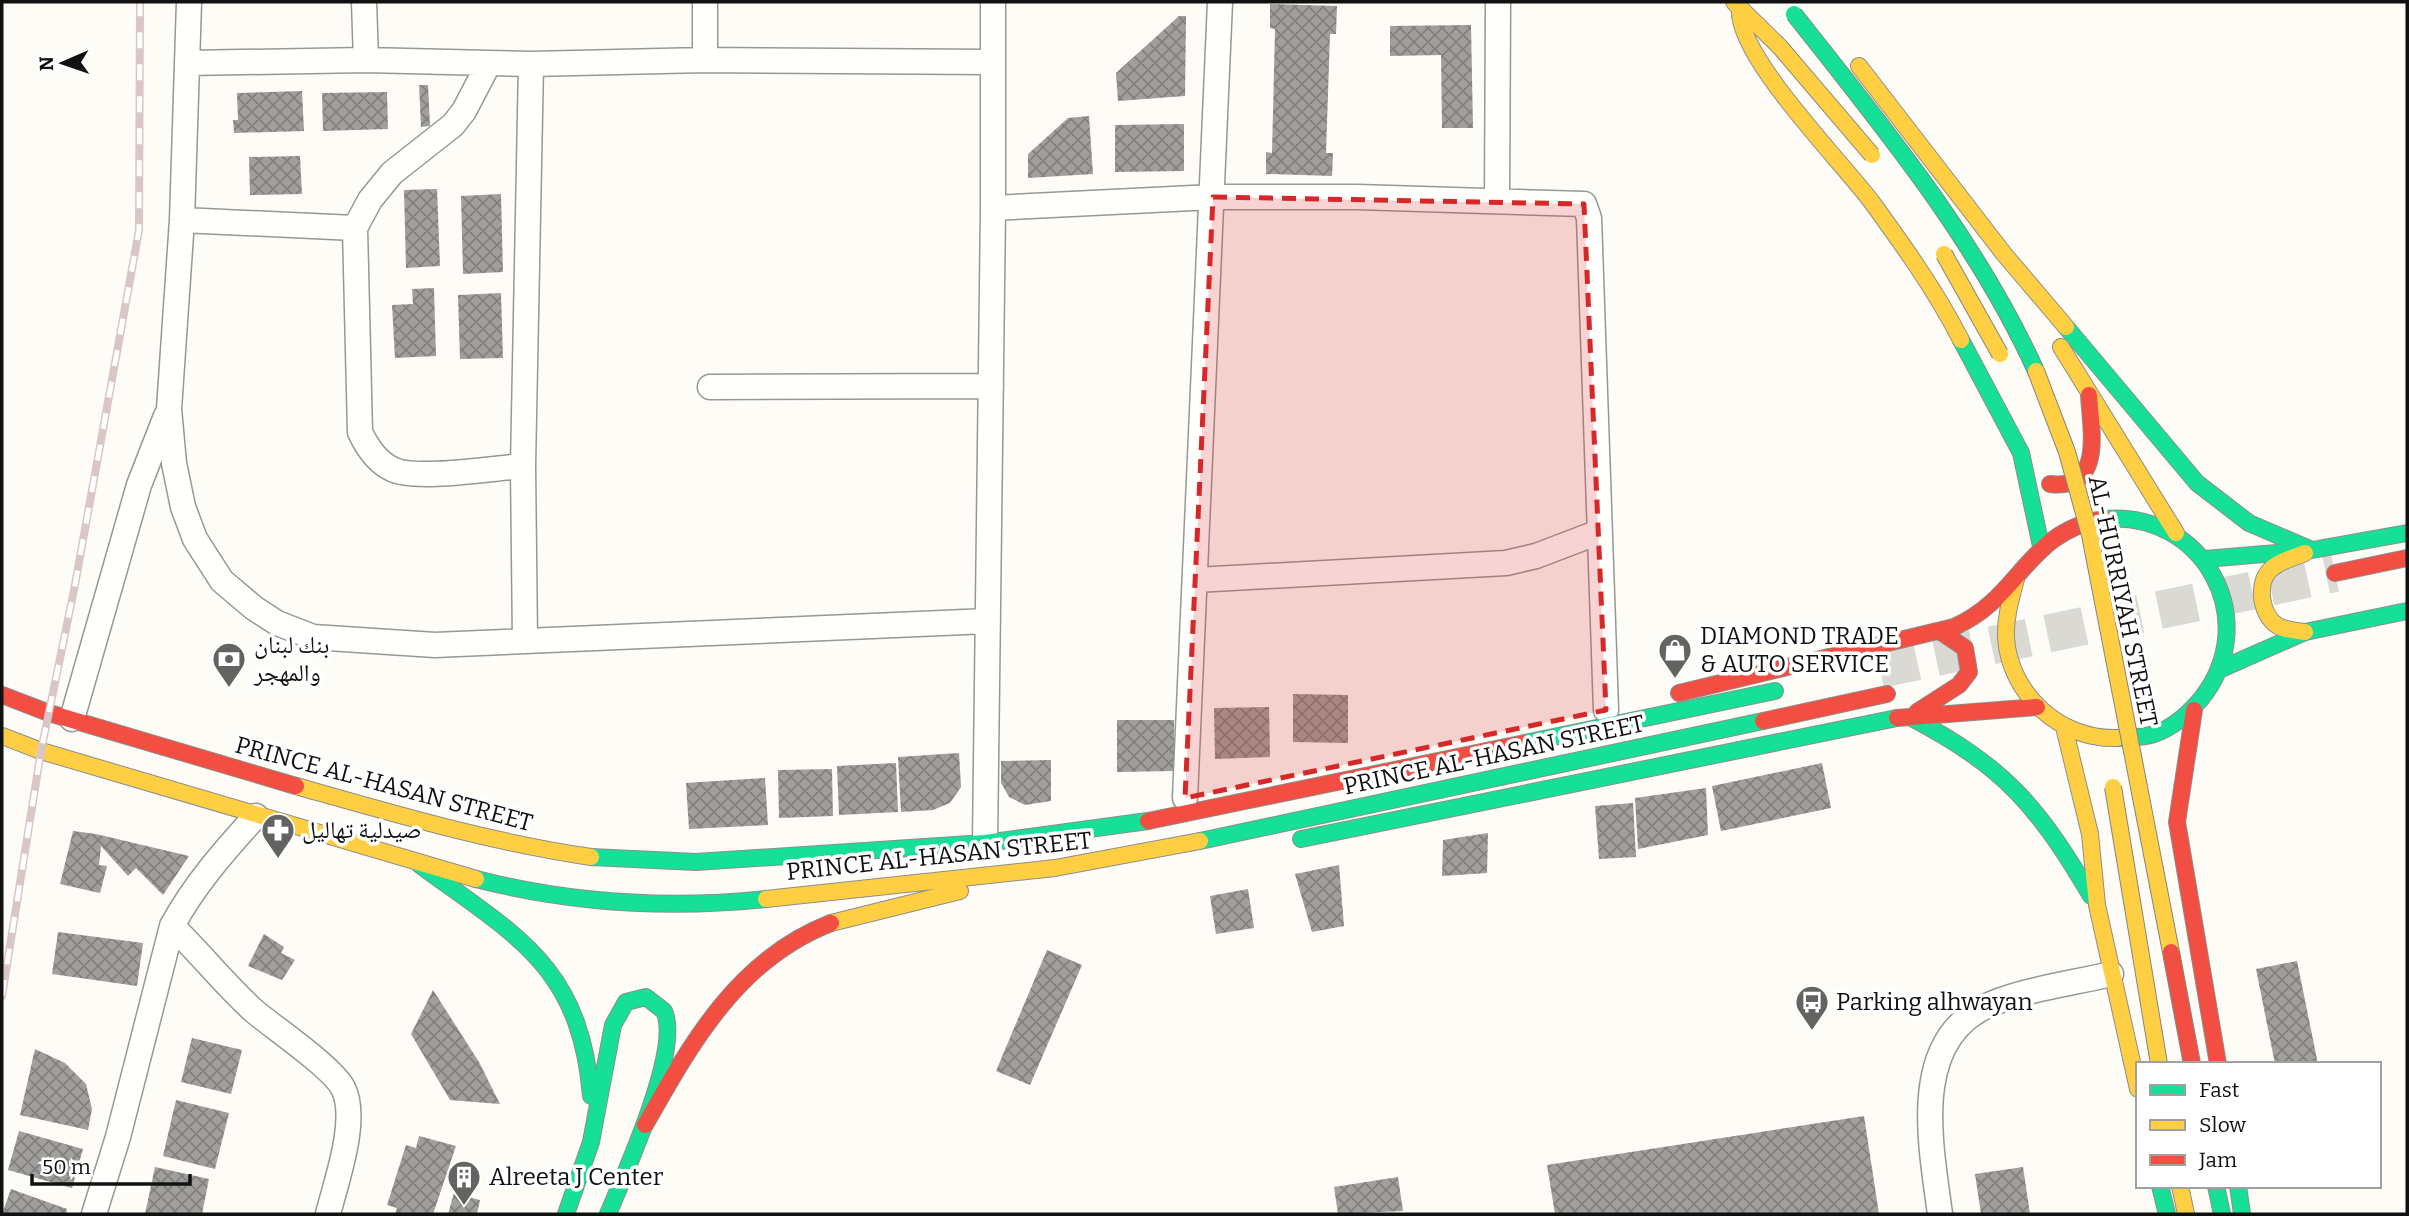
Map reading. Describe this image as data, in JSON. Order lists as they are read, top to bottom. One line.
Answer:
{"streets":{"main road":["AL-HURRIYAH STREET","PRINCE AL-HASAN STREET"]},"places":{"shop":["DIAMOND TRADE & AUTO SERVICE"],"bank":["بنك لبنان والمهجر"],"pharmacy":["صيدلية تهاليل"],"bus stop":["Parking alhwayan"],"building":["Alreeta J Center"]},"legend":["Fast","Slow","Jam"],"scale_bar":"50 m","north":"left"}
